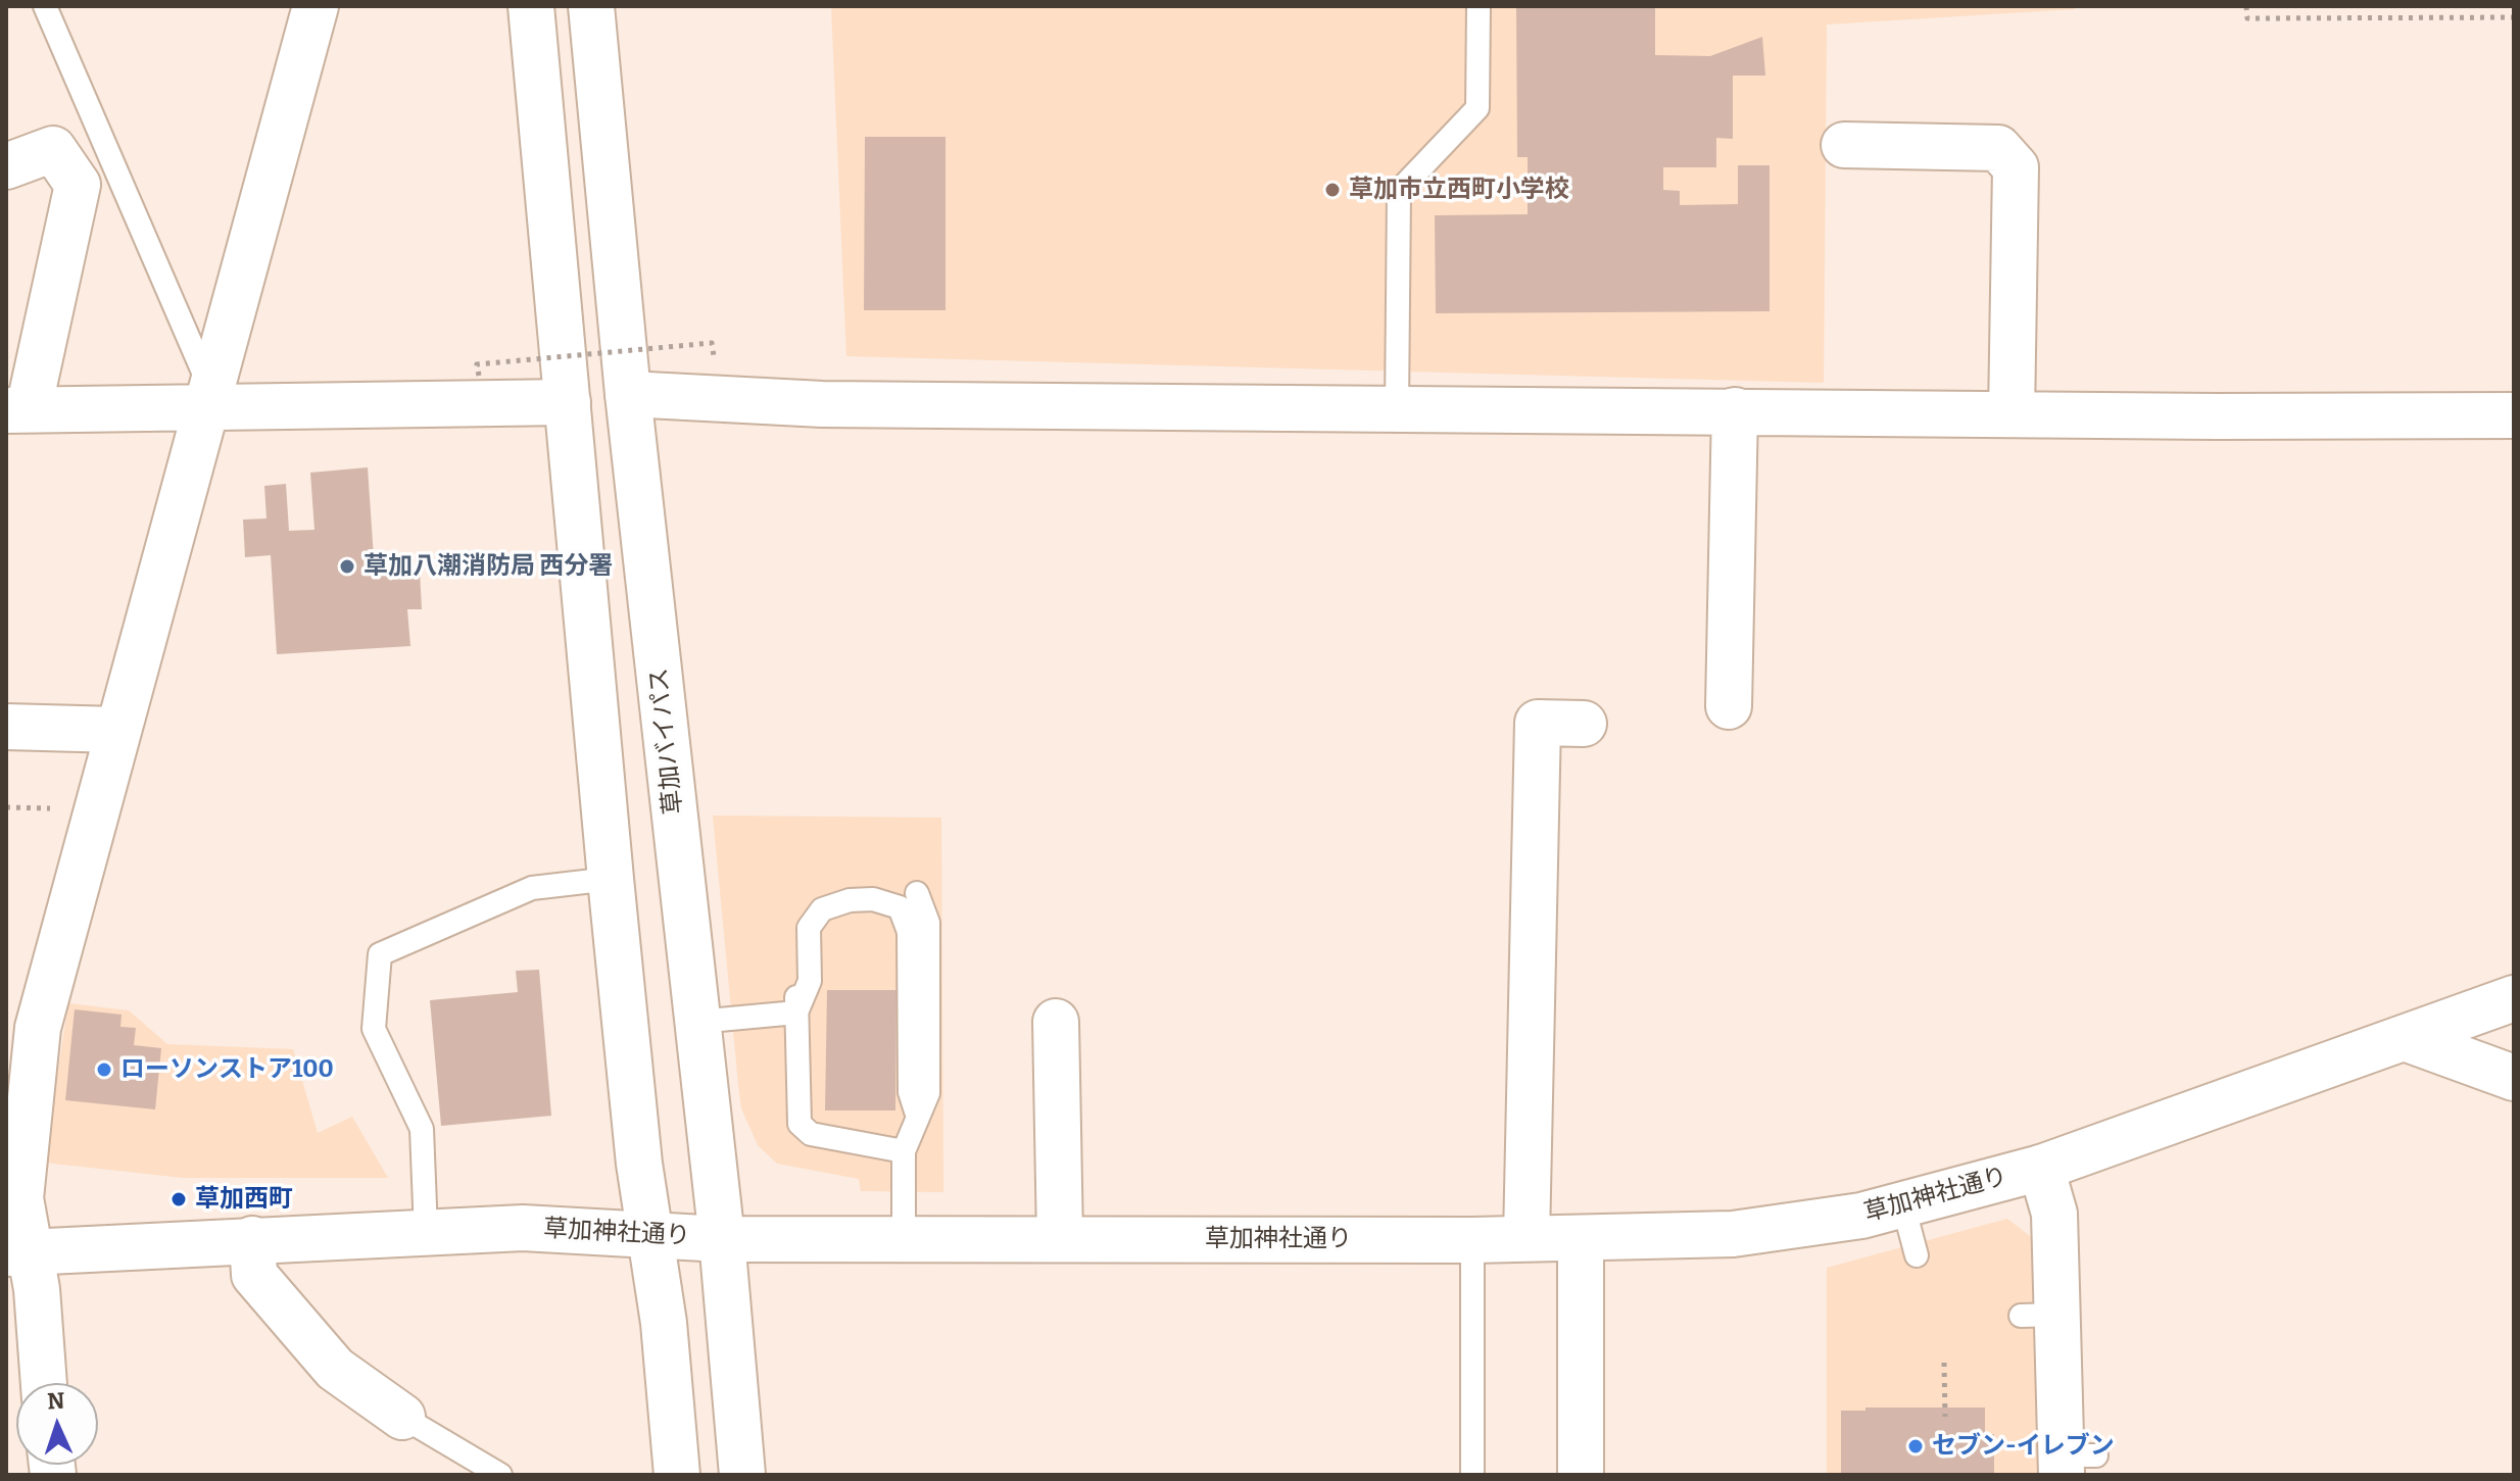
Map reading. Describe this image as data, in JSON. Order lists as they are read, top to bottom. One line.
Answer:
{"streets":{"main road":["草加バイパス","草加神社通り"]},"crossings":[["草加バイパス","草加神社通り"]],"places":["草加市立西町小学校","草加八潮消防局 西分署","ローソンストア100","草加西町","セブン-イレブン"],"north":"top"}
